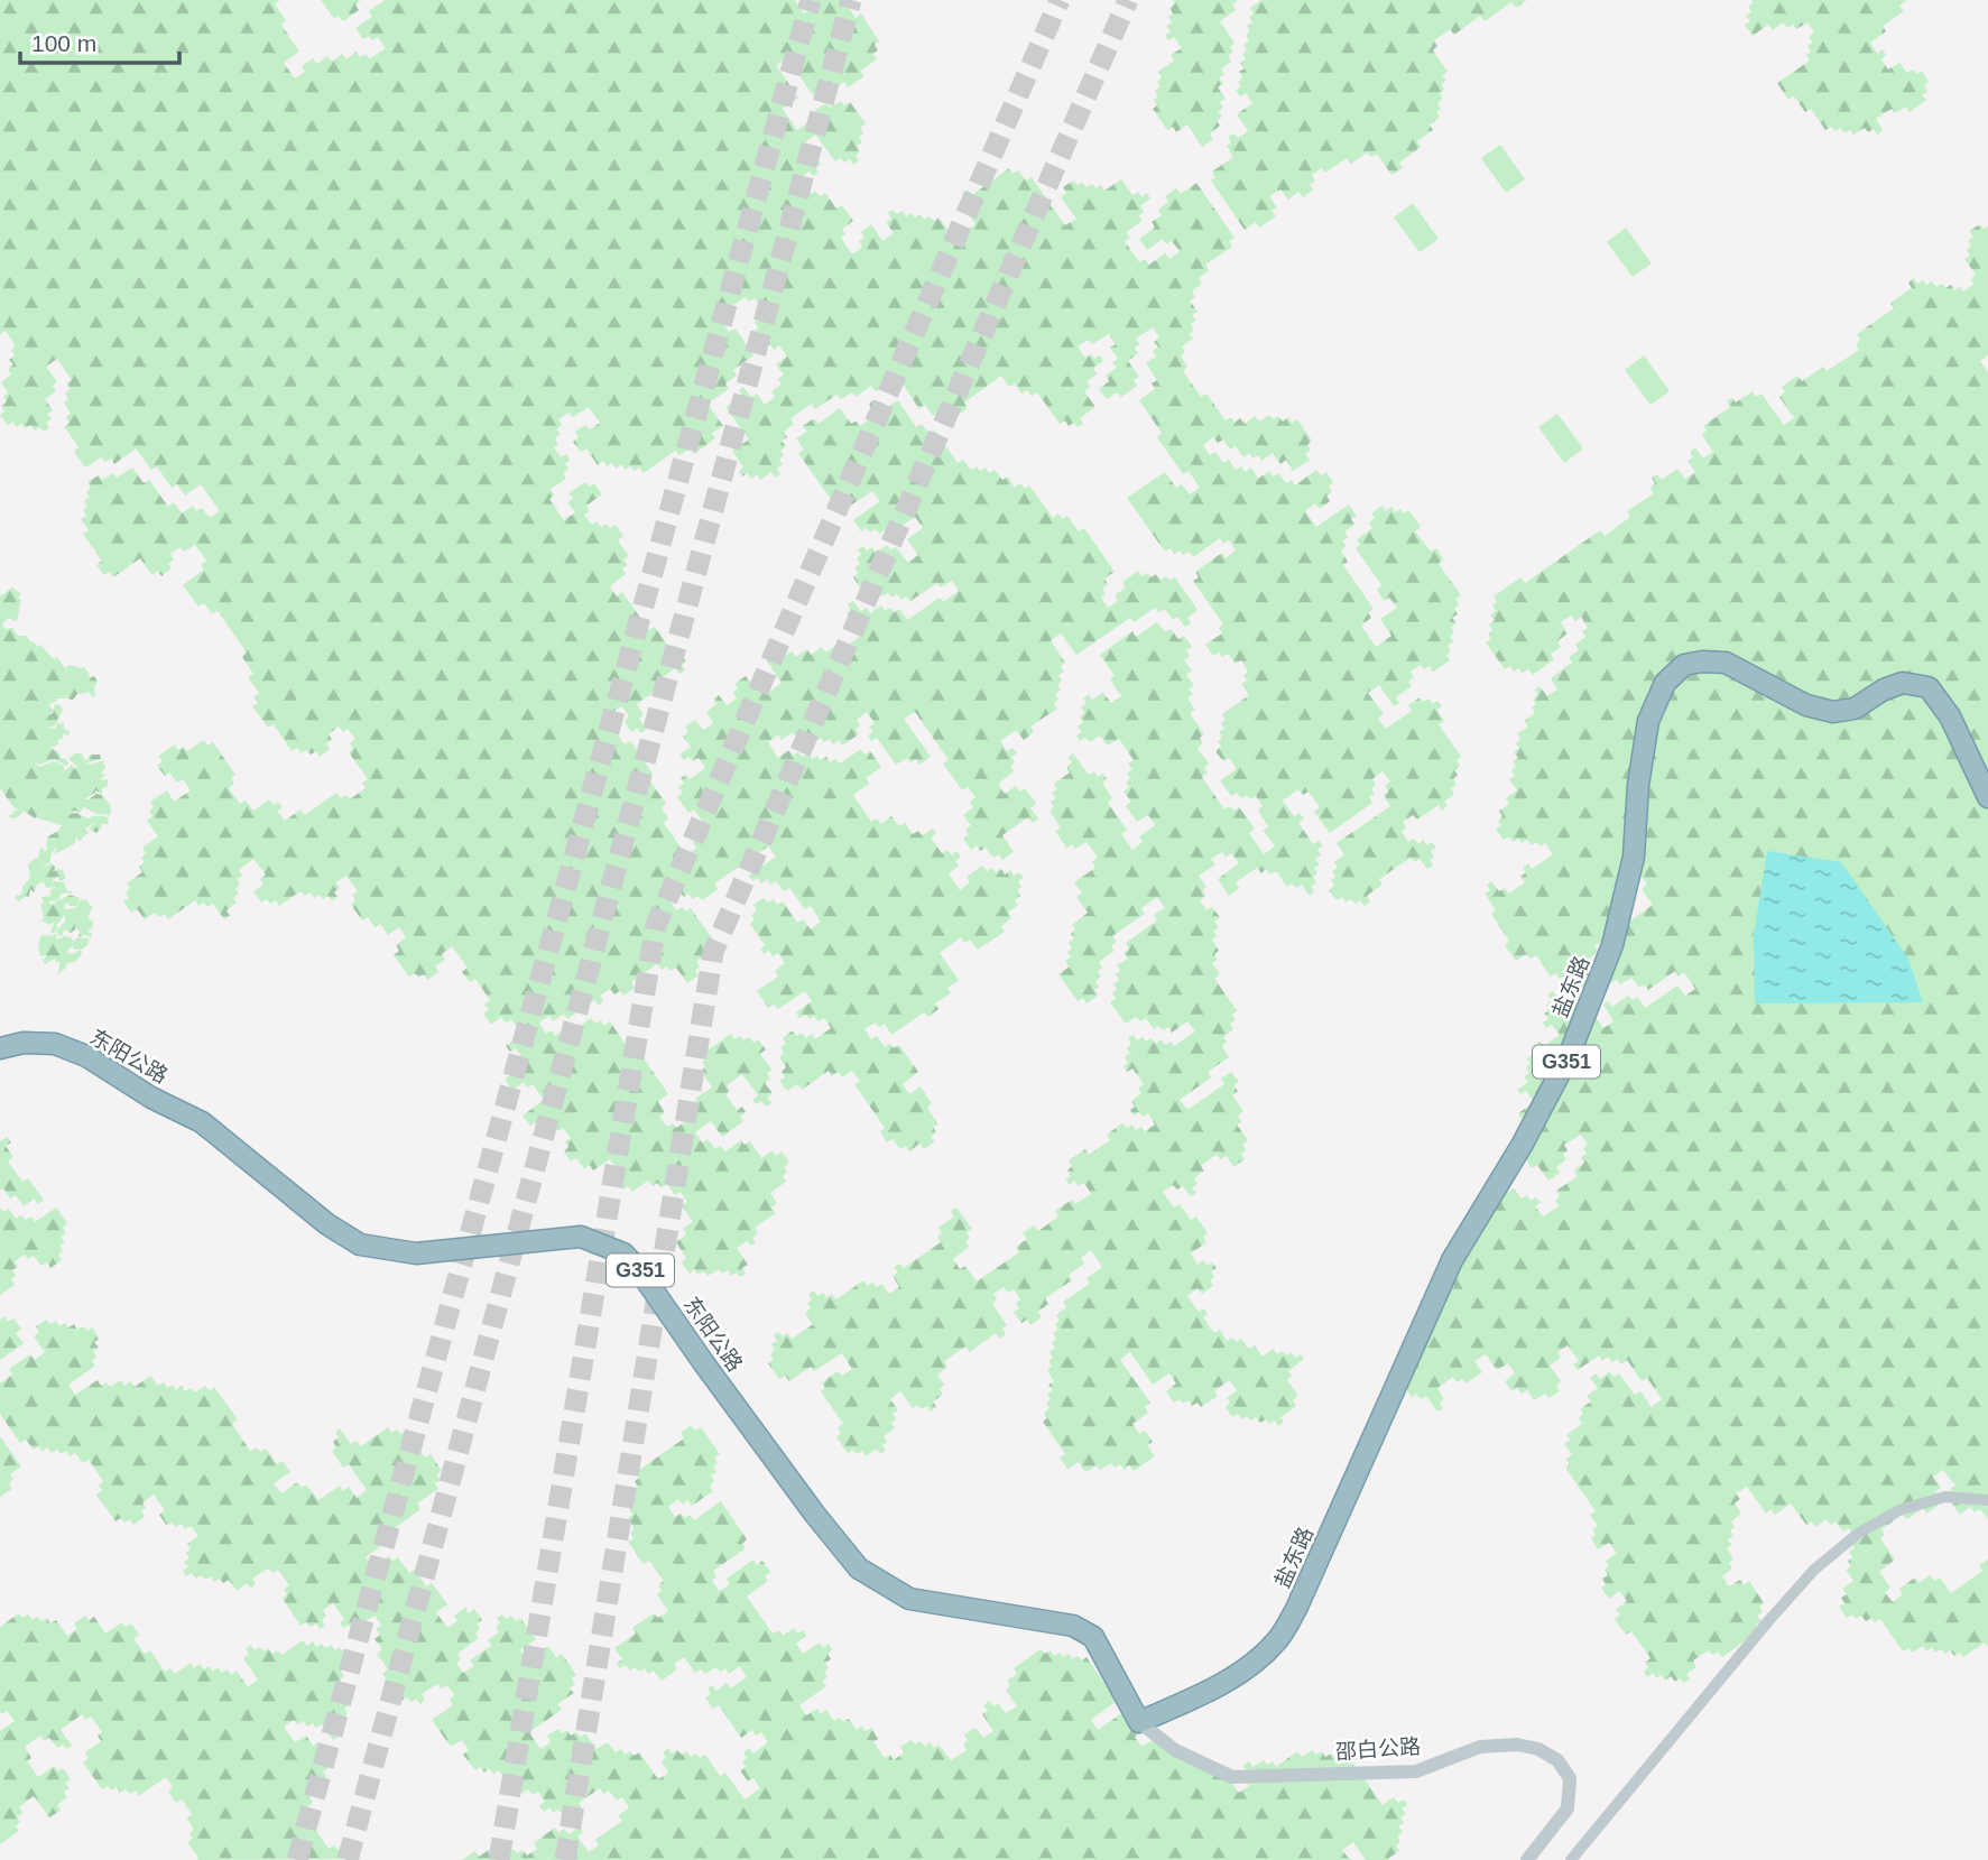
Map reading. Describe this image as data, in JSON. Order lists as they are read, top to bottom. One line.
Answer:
{"streets":{"highway":["盐东路","东阳公路","G351"],"street":["邵白公路"]},"crossings":[["盐东路","东阳公路"],["盐东路","邵白公路"],["东阳公路","邵白公路"]],"scale_bar":"100 m"}
